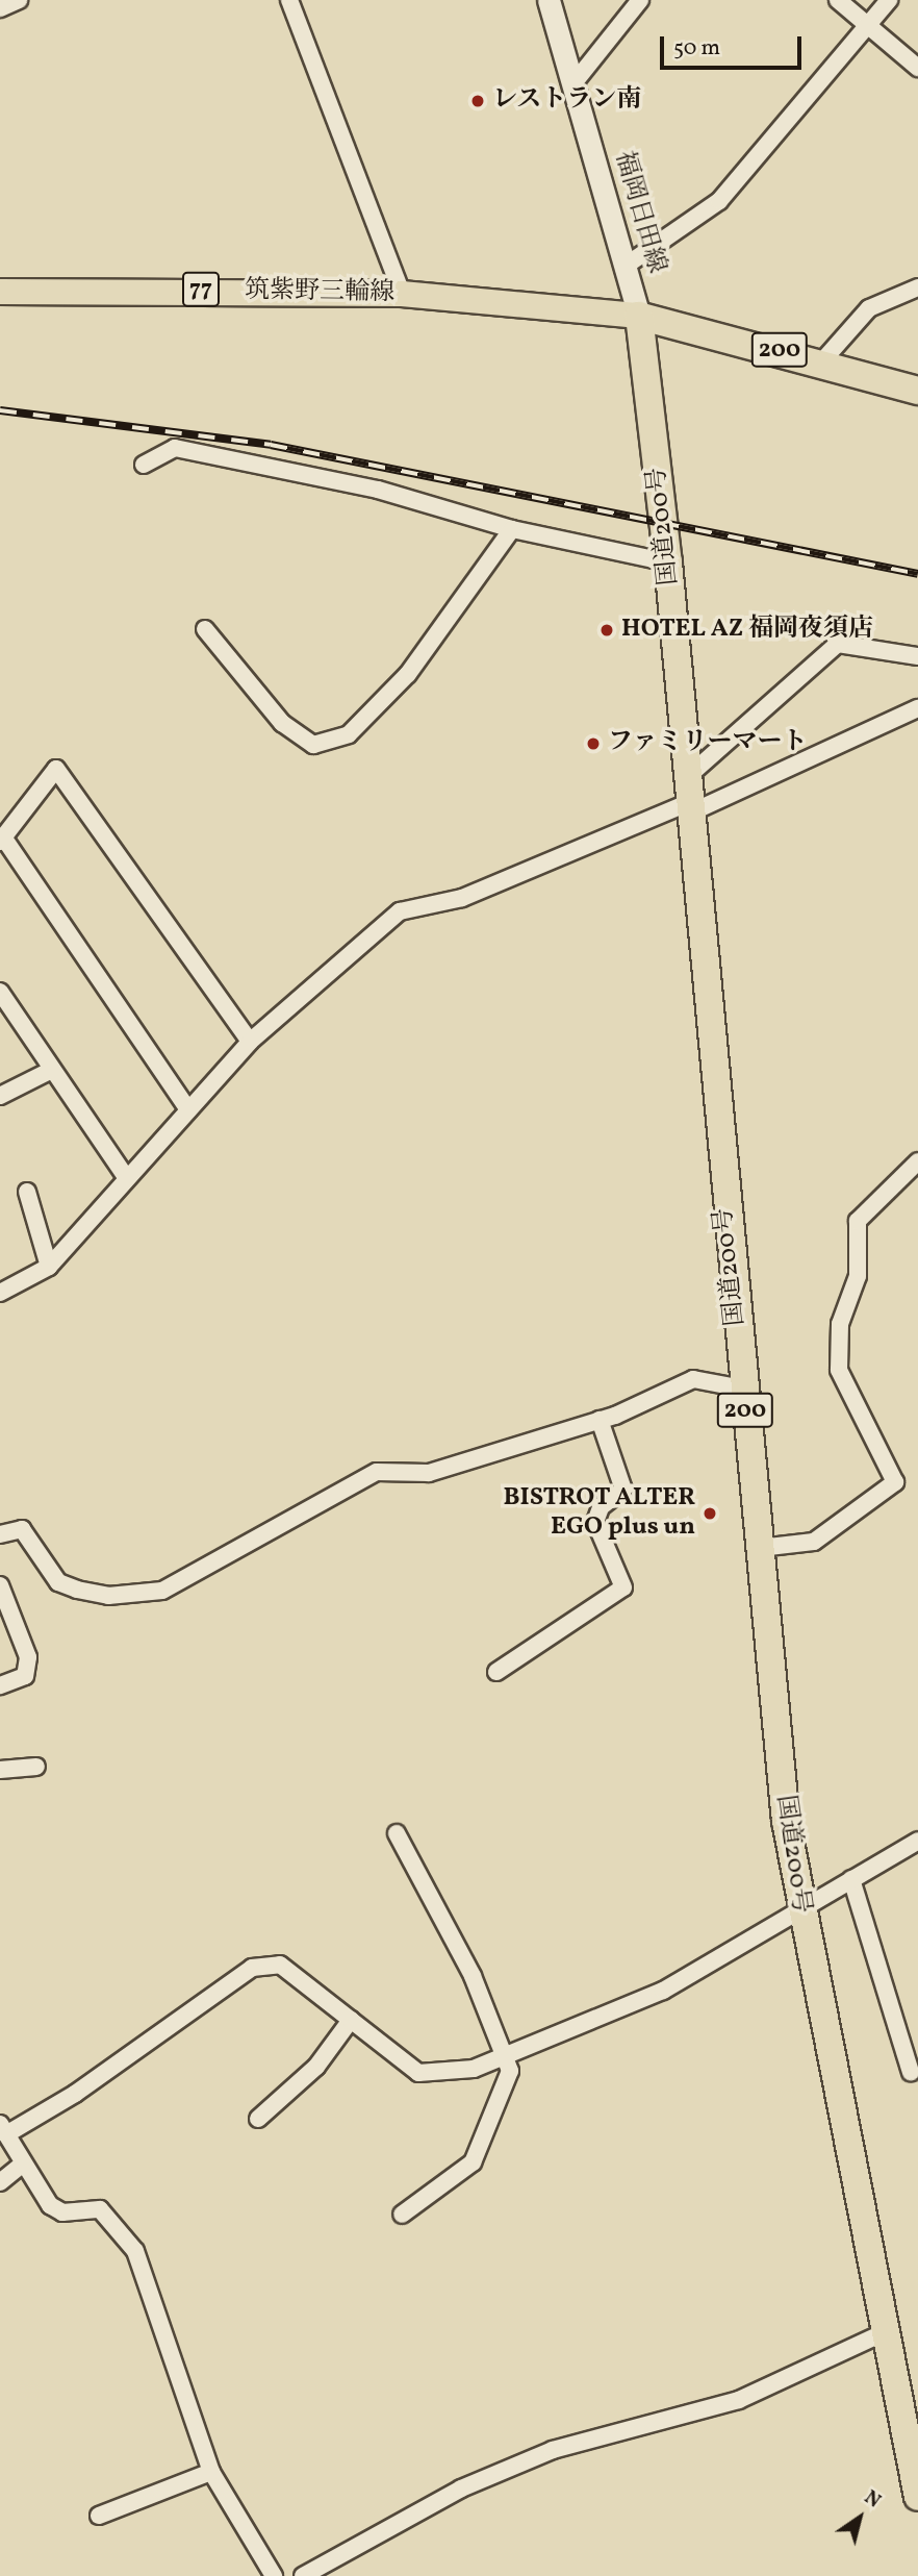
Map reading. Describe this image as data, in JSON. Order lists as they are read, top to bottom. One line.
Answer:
{"streets":{"highway":["200","国道200号"],"main road":["福岡日田線","77","筑紫野三輪線"]},"crossings":[["福岡日田線","筑紫野三輪線"],["福岡日田線","200"],["福岡日田線","国道200号"],["筑紫野三輪線","200"],["筑紫野三輪線","国道200号"],["200","国道200号"]],"places":["レストラン南","HOTEL AZ 福岡夜須店","ファミリーマート","BISTROT ALTER EGO plus un"],"scale_bar":"50 m","north":"top right"}
